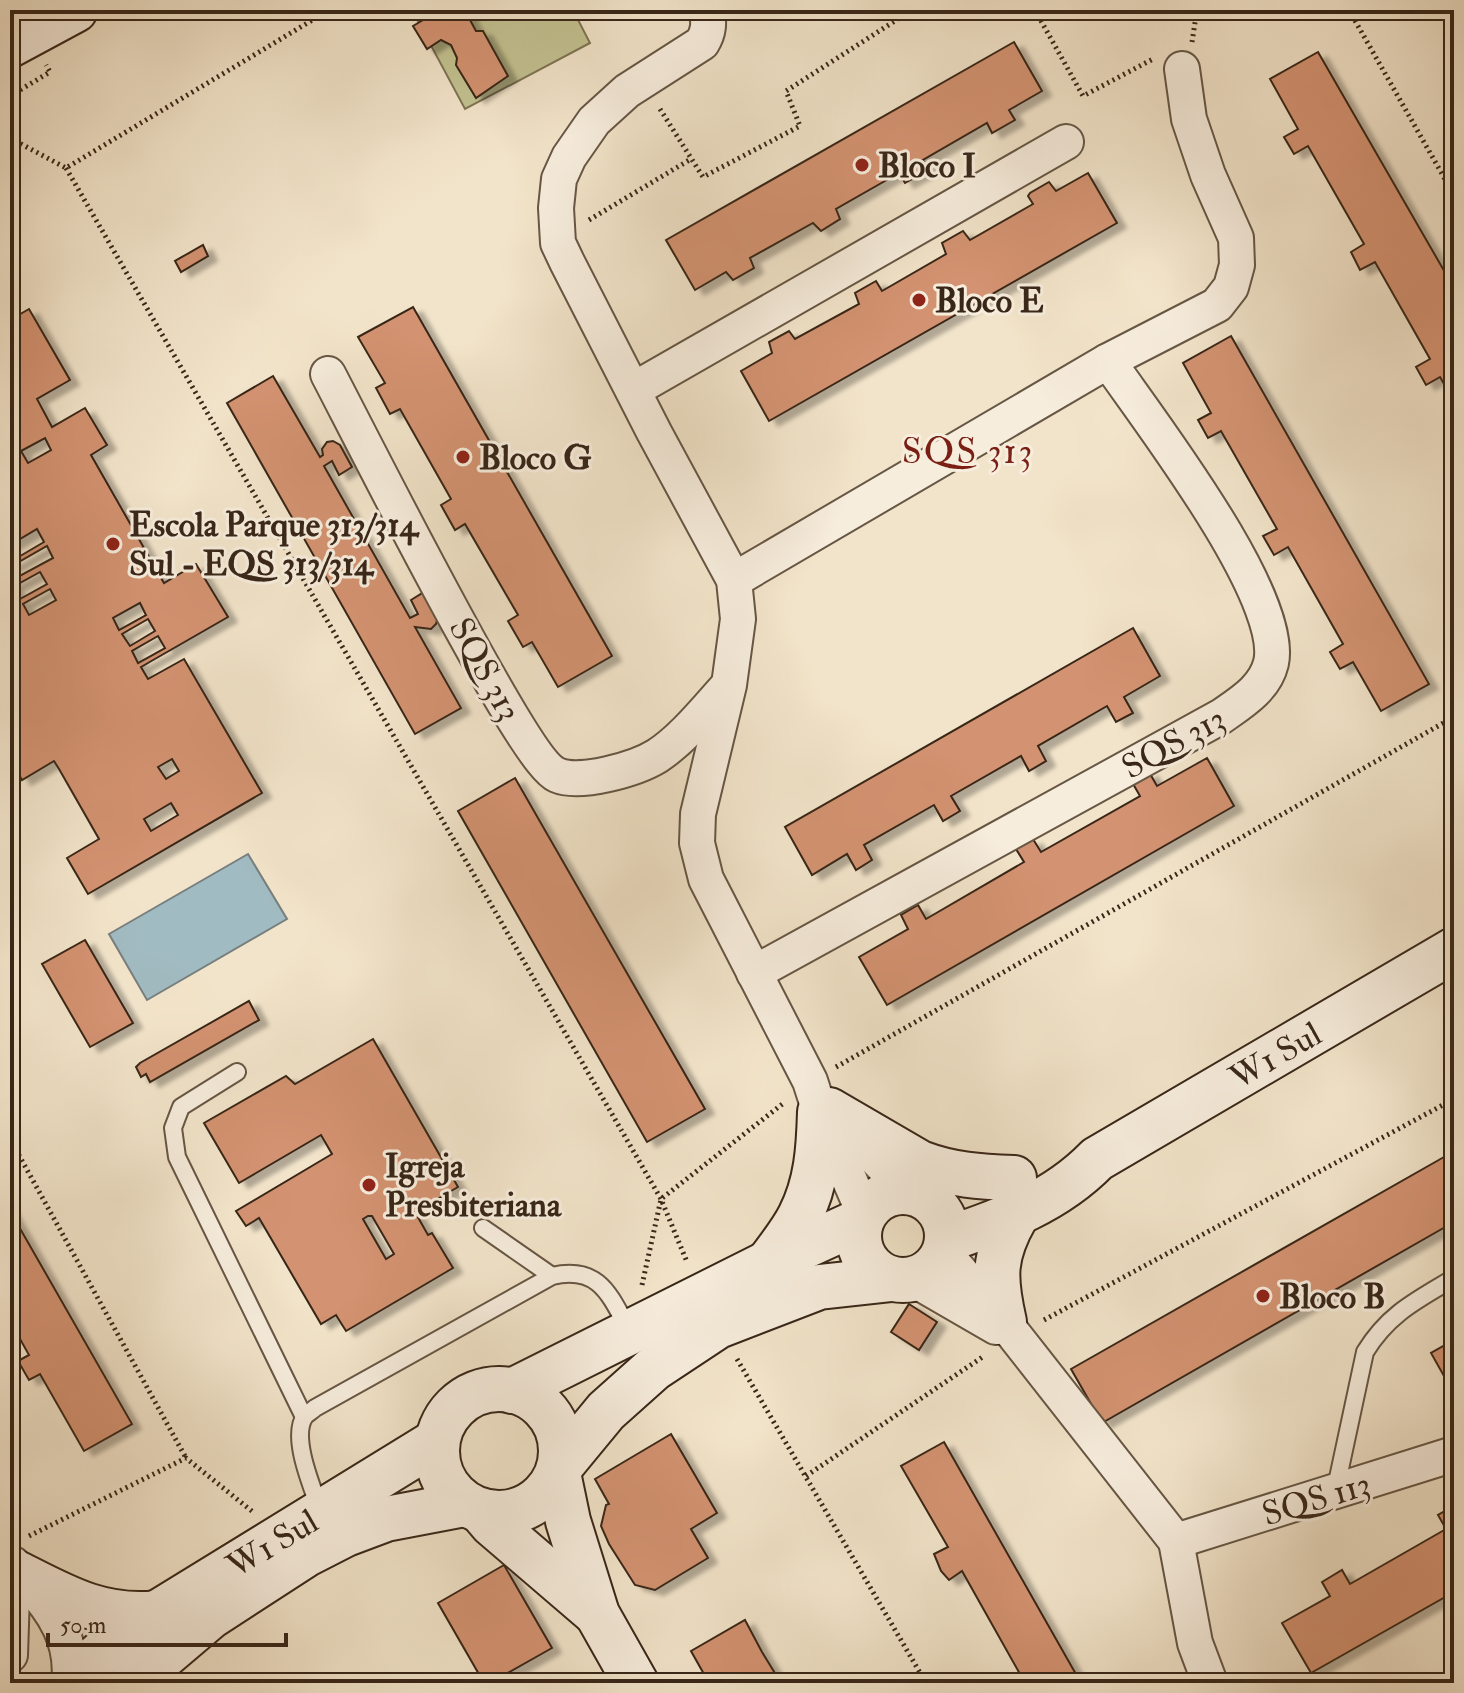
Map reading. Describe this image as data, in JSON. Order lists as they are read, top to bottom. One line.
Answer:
{"streets":{"street":["SQS 313","W1 Sul","SQS 113"]},"districts":["SQS 313"],"places":["Bloco I","Bloco E","Bloco G","Escola Parque 313/314 Sul - EQS 313/314","Igreja Presbiteriana","Bloco B"],"scale_bar":"50 m"}
